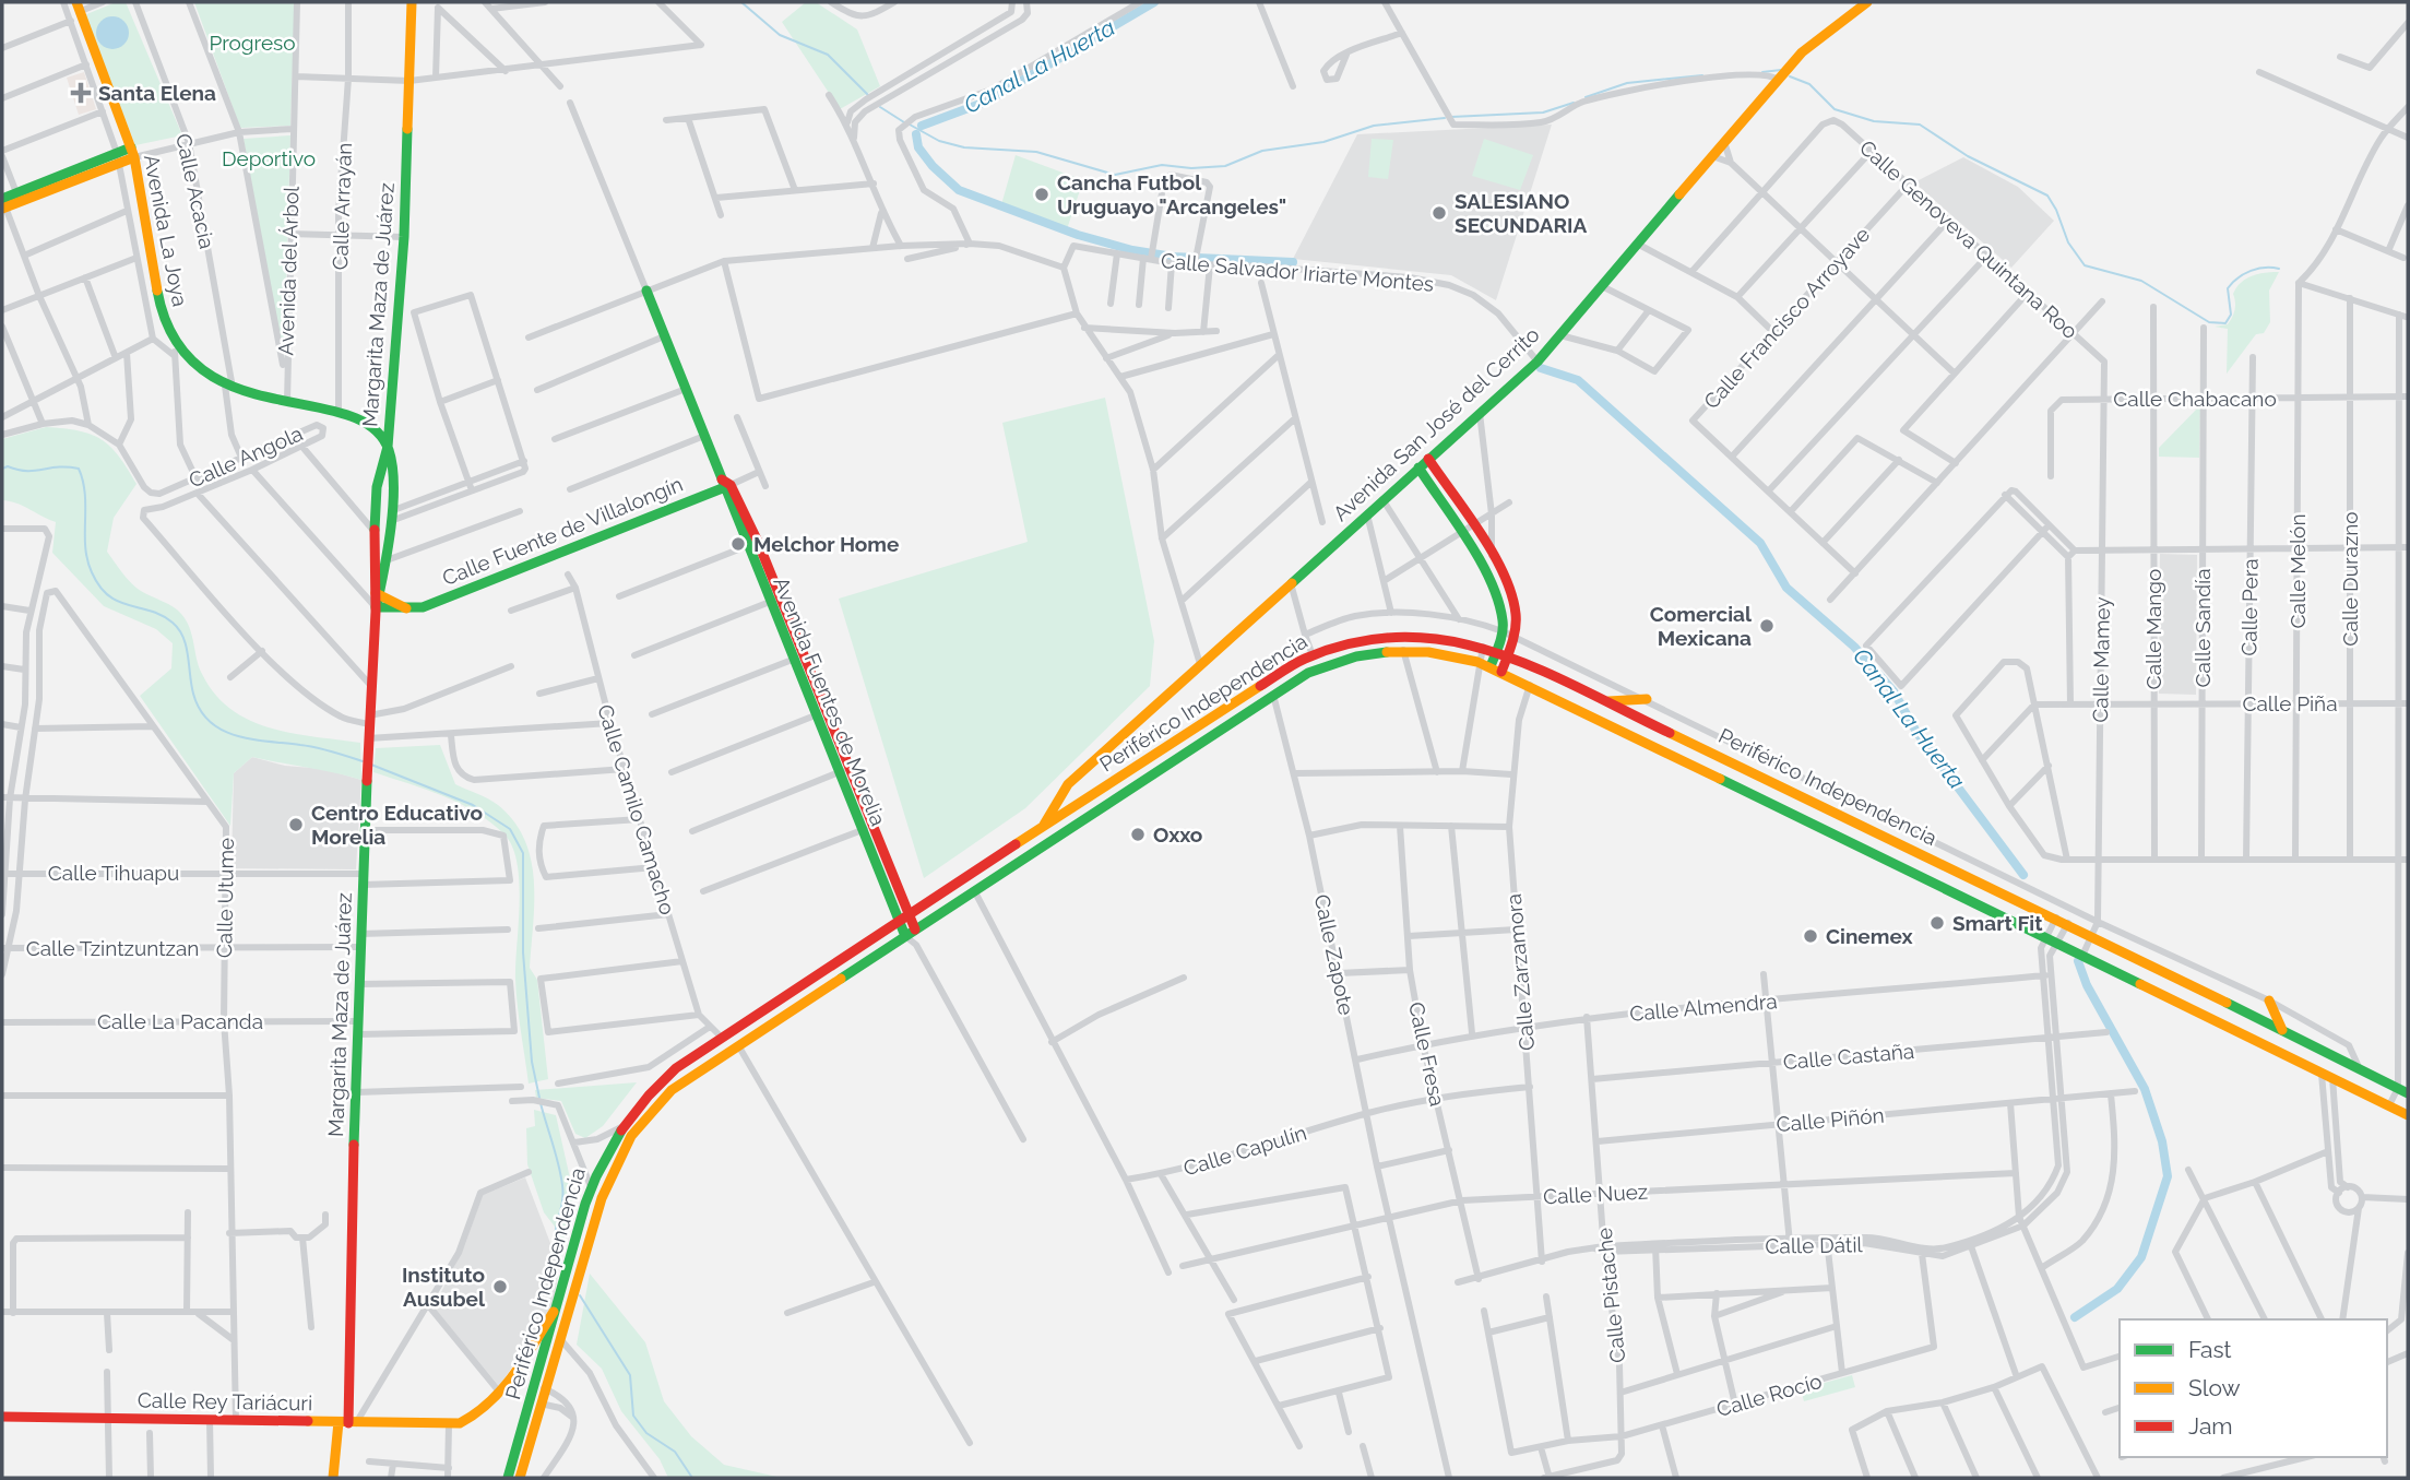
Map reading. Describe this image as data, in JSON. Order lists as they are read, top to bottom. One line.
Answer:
{"streets":{"main road":["Avenida La Joya","Margarita Maza de Juárez","Avenida San José del Cerrito","Calle Fuente de Villalongín","Avenida Fuentes de Morelia","Periférico Independencia","Calle Rey Tariácuri"],"street":["Calle Acacia","Calle Arrayán","Calle Genoveva Quintana Roo","Avenida del Árbol","Calle Salvador Iriarte Montes","Calle Francisco Arroyave","Calle Chabacano","Calle Angola","Calle Melón","Calle Durazno","Calle Pera","Calle Sandía","Calle Mango","Calle Mamey","Calle Piña","Calle Camilo Camacho","Calle Tihuapu","Calle Utume","Calle Tzintzuntzan","Calle Zapote","Calle Zarzamora","Calle Almendra","Calle La Pacanda","Calle Fresa","Calle Castaña","Calle Piñón","Calle Capulín","Calle Nuez","Calle Dátil","Calle Pistache","Calle Rocío"]},"crossings":[["Calle Acacia","Avenida La Joya"],["Calle Acacia","Calle Angola"],["Calle Arrayán","Avenida La Joya"],["Avenida La Joya","Avenida del Árbol"],["Avenida La Joya","Margarita Maza de Juárez"],["Calle Genoveva Quintana Roo","Calle Francisco Arroyave"],["Calle Genoveva Quintana Roo","Calle Mamey"],["Calle Salvador Iriarte Montes","Avenida San José del Cerrito"],["Margarita Maza de Juárez","Calle Fuente de Villalongín"],["Margarita Maza de Juárez","Calle Tihuapu"],["Margarita Maza de Juárez","Calle Tzintzuntzan"],["Margarita Maza de Juárez","Calle La Pacanda"],["Margarita Maza de Juárez","Calle Rey Tariácuri"],["Calle Chabacano","Calle Melón"],["Calle Chabacano","Calle Durazno"],["Calle Chabacano","Calle Pera"],["Calle Chabacano","Calle Sandía"],["Calle Chabacano","Calle Mango"],["Calle Chabacano","Calle Mamey"],["Avenida San José del Cerrito","Periférico Independencia"],["Calle Fuente de Villalongín","Avenida Fuentes de Morelia"],["Calle Melón","Calle Piña"],["Calle Durazno","Calle Piña"],["Calle Pera","Calle Piña"],["Calle Sandía","Calle Piña"],["Calle Mango","Calle Piña"],["Calle Mamey","Periférico Independencia"],["Calle Mamey","Calle Piña"],["Avenida Fuentes de Morelia","Periférico Independencia"],["Periférico Independencia","Calle Camilo Camacho"],["Periférico Independencia","Calle Zapote"],["Periférico Independencia","Calle Zarzamora"],["Periférico Independencia","Calle Dátil"],["Calle Tihuapu","Calle Utume"],["Calle Utume","Calle Tzintzuntzan"],["Calle Utume","Calle La Pacanda"],["Calle Utume","Calle Rey Tariácuri"],["Calle Zapote","Calle Almendra"],["Calle Zapote","Calle Capulín"],["Calle Zapote","Calle Nuez"],["Calle Zarzamora","Calle Almendra"],["Calle Zarzamora","Calle Capulín"],["Calle Zarzamora","Calle Nuez"],["Calle Zarzamora","Calle Dátil"],["Calle Almendra","Calle Fresa"],["Calle Almendra","Calle Dátil"],["Calle Almendra","Calle Pistache"],["Calle Fresa","Calle Capulín"],["Calle Fresa","Calle Nuez"],["Calle Fresa","Calle Dátil"],["Calle Castaña","Calle Dátil"],["Calle Castaña","Calle Pistache"],["Calle Piñón","Calle Dátil"],["Calle Piñón","Calle Pistache"],["Calle Nuez","Calle Pistache"],["Calle Dátil","Calle Pistache"],["Calle Dátil","Calle Rocío"],["Calle Pistache","Calle Rocío"]],"water":["Canal La Huerta"],"parks":["Progreso","Deportivo"],"places":{"health":["Santa Elena"],"other":["Cancha Futbol Uruguayo \"Arcangeles\"","SALESIANO SECUNDARIA","Melchor Home","Comercial Mexicana","Centro Educativo Morelia","Oxxo","Smart Fit","Cinemex","Instituto Ausubel"]},"legend":["Fast","Slow","Jam"]}
